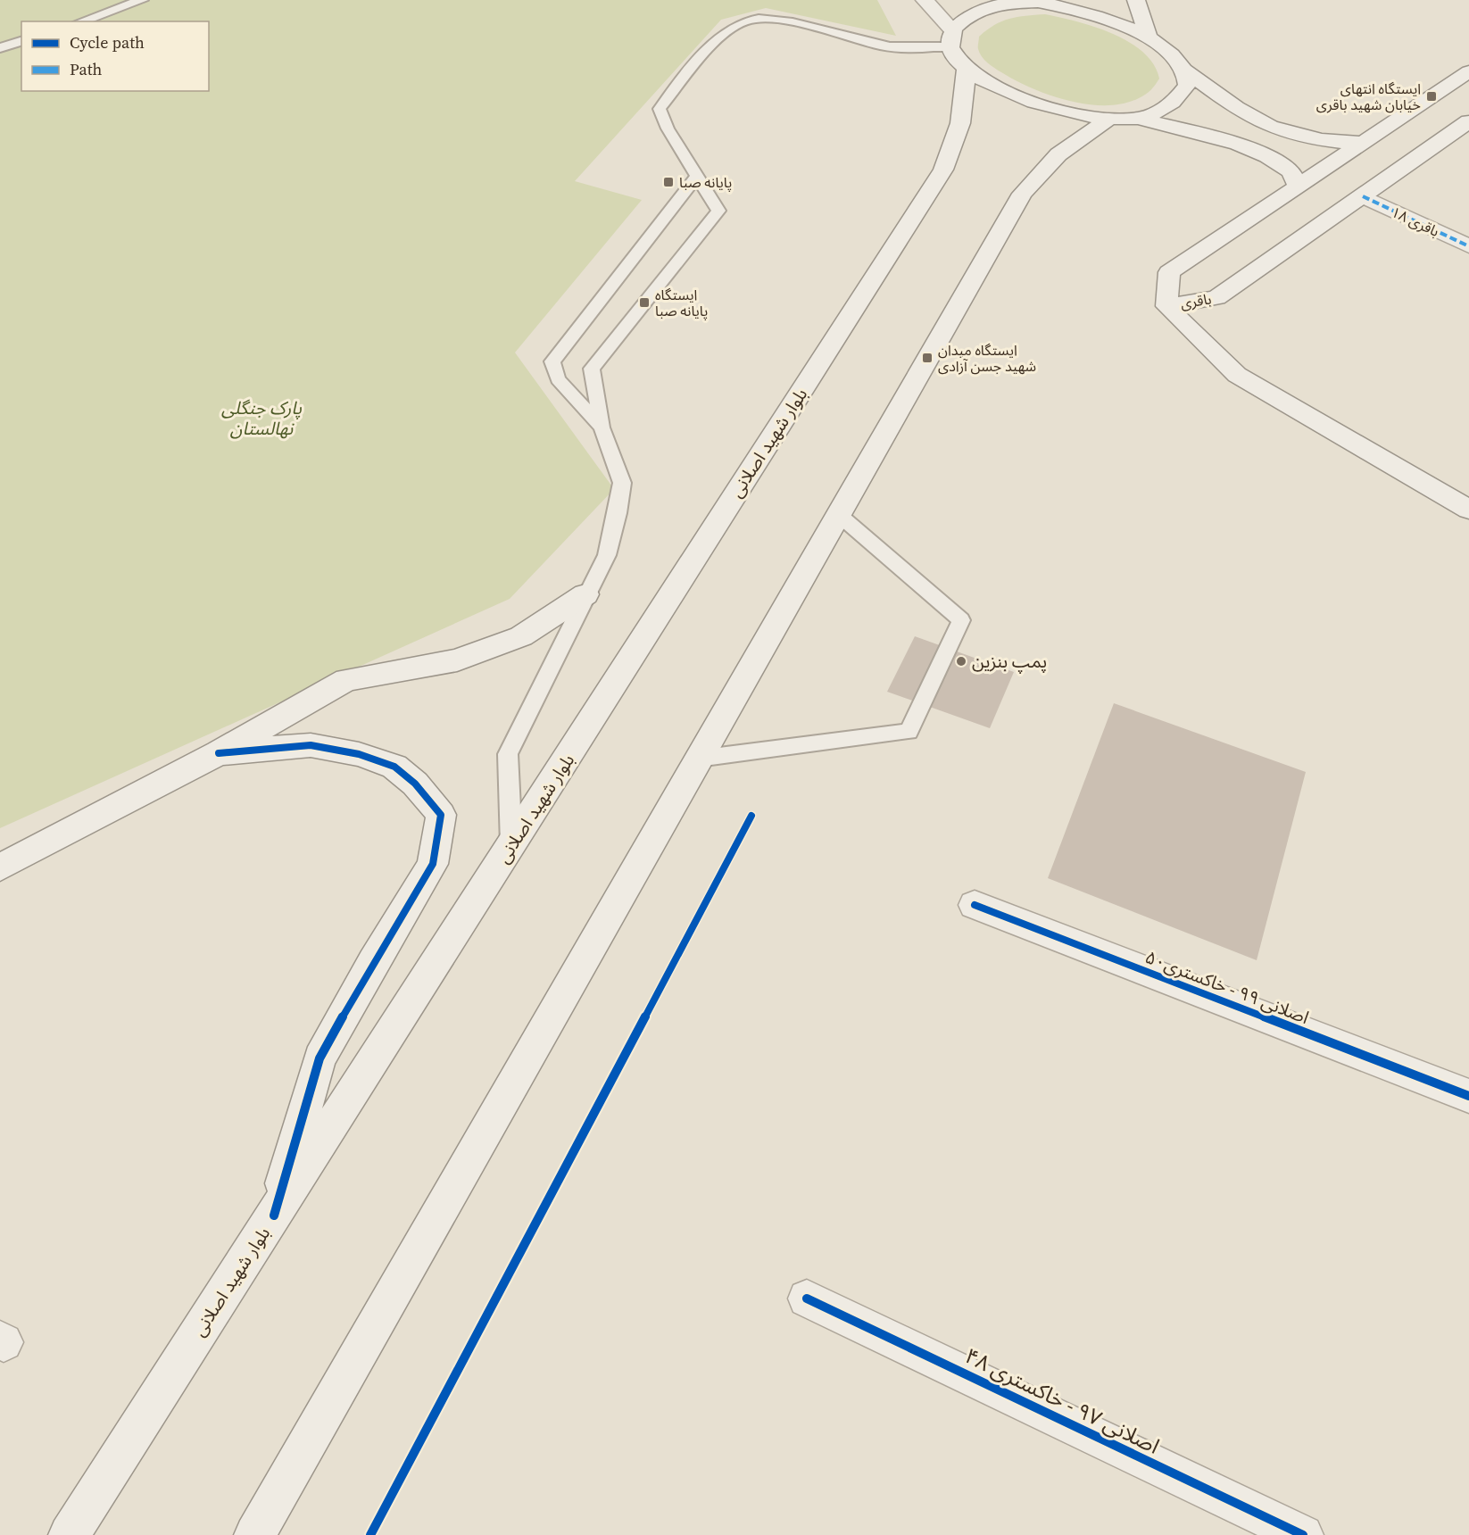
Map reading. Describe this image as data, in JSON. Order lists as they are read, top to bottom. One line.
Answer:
{"streets":{"main road":["باقری ۱۸","باقری","بلوار شهید اصلانی","اصلانی ۹۹ - خاکستری۵۰","اصلانی ۹۷ - خاکستری ۴۸"]},"crossings":[["باقری ۱۸","باقری"]],"parks":["پارک جنگلی نهالستان"],"places":{"transit":["ایستگاه انتهای خیابان شهید باقری","پایانه صبا","ایستگاه پایانه صبا","ایستگاه میدان شهید جسن آزادی"],"other":["پمپ بنزین"]},"legend":["Cycle path","Path"]}
